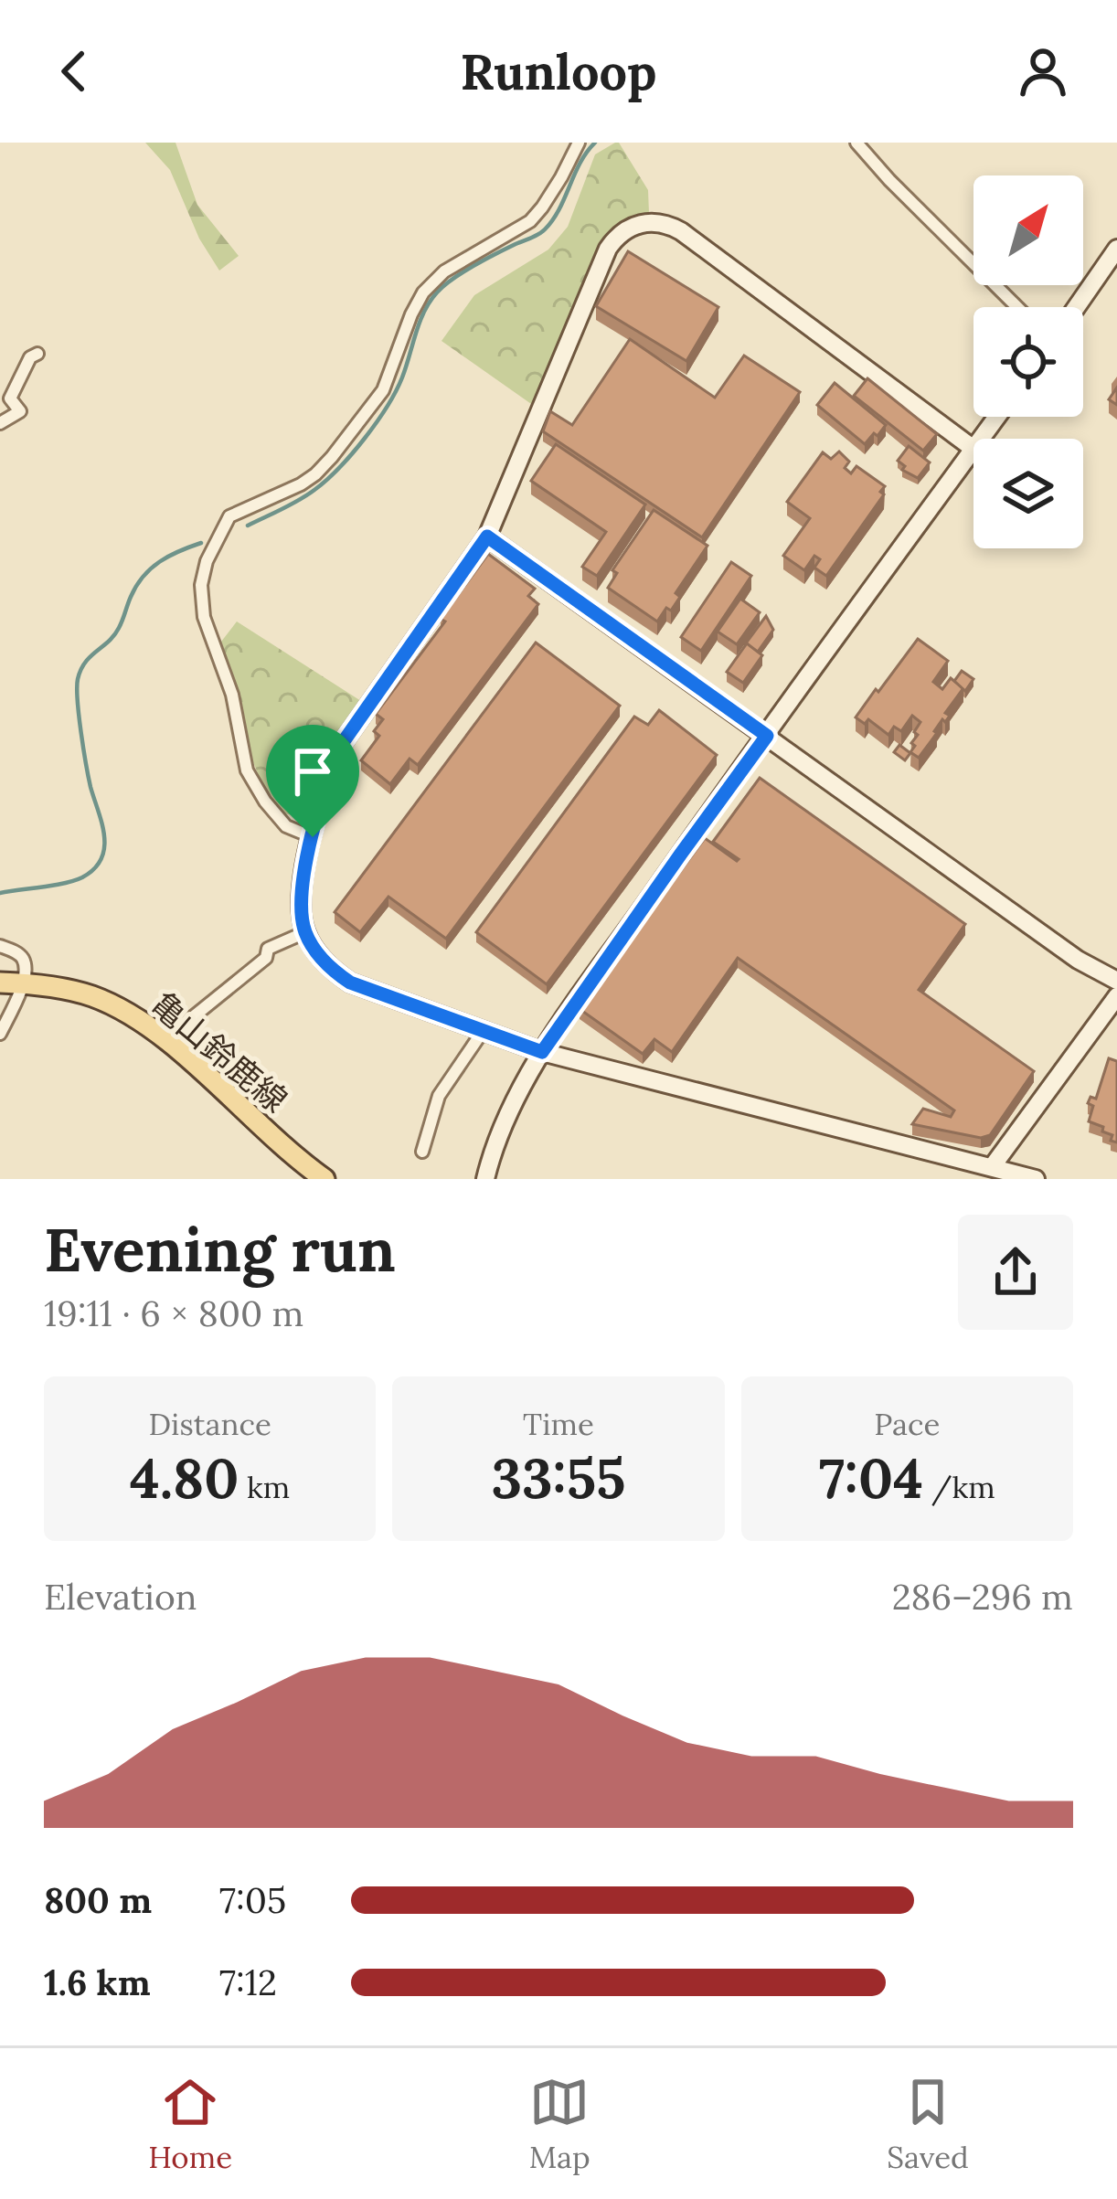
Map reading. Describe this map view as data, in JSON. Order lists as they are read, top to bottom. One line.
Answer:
{"streets":{"main road":["亀山鈴鹿線"]},"north":"top right","page":{"header":"Runloop","heading":["Evening run","19:11 · 6 × 800 m"],"stats":[["Distance","4.80 km"],["Time","33:55"],["Pace","7:04 /km"]],"chart":["Elevation","286–296 m"],"list":[{"name":"800 m","note":"7:05"},{"name":"1.6 km","note":"7:12"}],"tabs":["Home","Map","Saved"]}}
